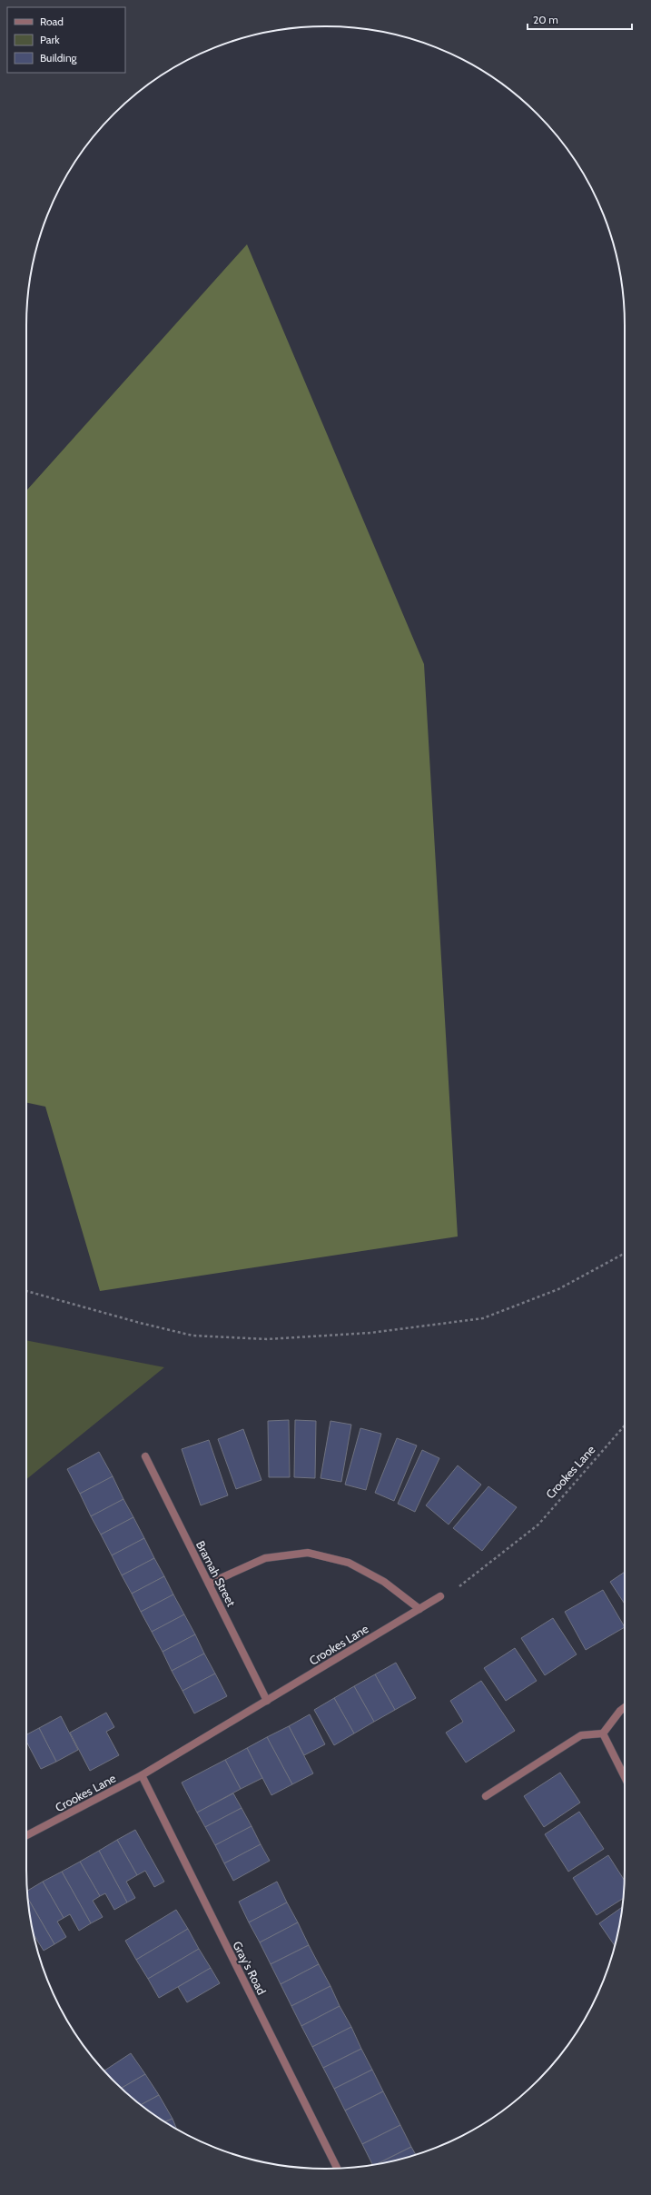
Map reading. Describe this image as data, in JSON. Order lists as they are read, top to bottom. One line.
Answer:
{"streets":{"street":["Crookes Lane","Bramah Street","Gray's Road"]},"crossings":[["Crookes Lane","Bramah Street"],["Crookes Lane","Gray's Road"]],"legend":["Road","Park","Building"],"scale_bar":"20 m"}
